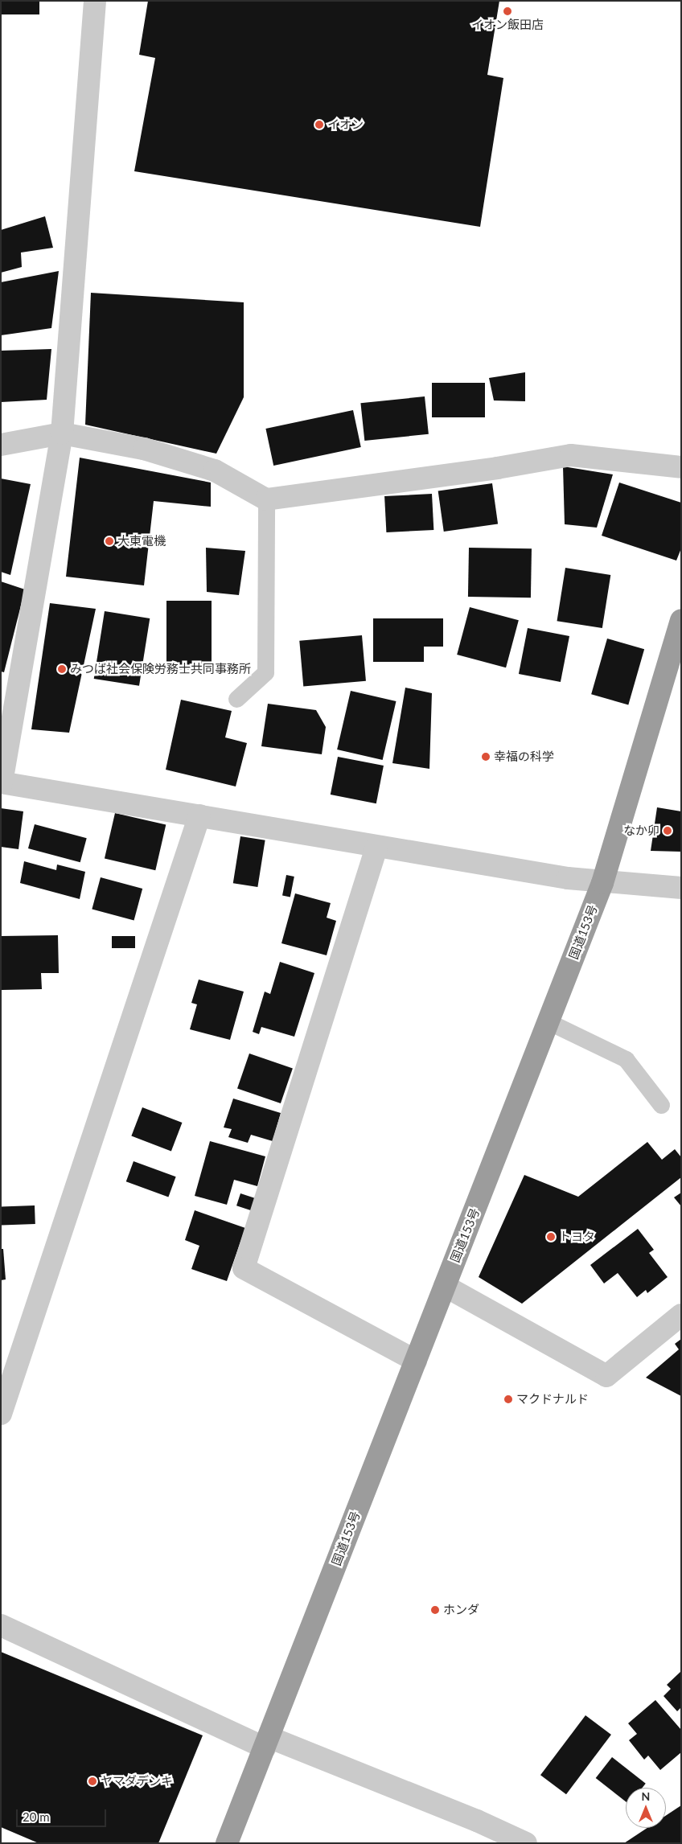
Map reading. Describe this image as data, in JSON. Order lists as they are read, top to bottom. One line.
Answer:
{"streets":{"highway":["国道153号"]},"places":["イオン飯田店","イオン","大東電機","みつば社会保険労務士共同事務所","幸福の科学","なか卯","トヨタ","マクドナルド","ホンダ","ヤマダデンキ"],"scale_bar":"20 m","north":"top"}
